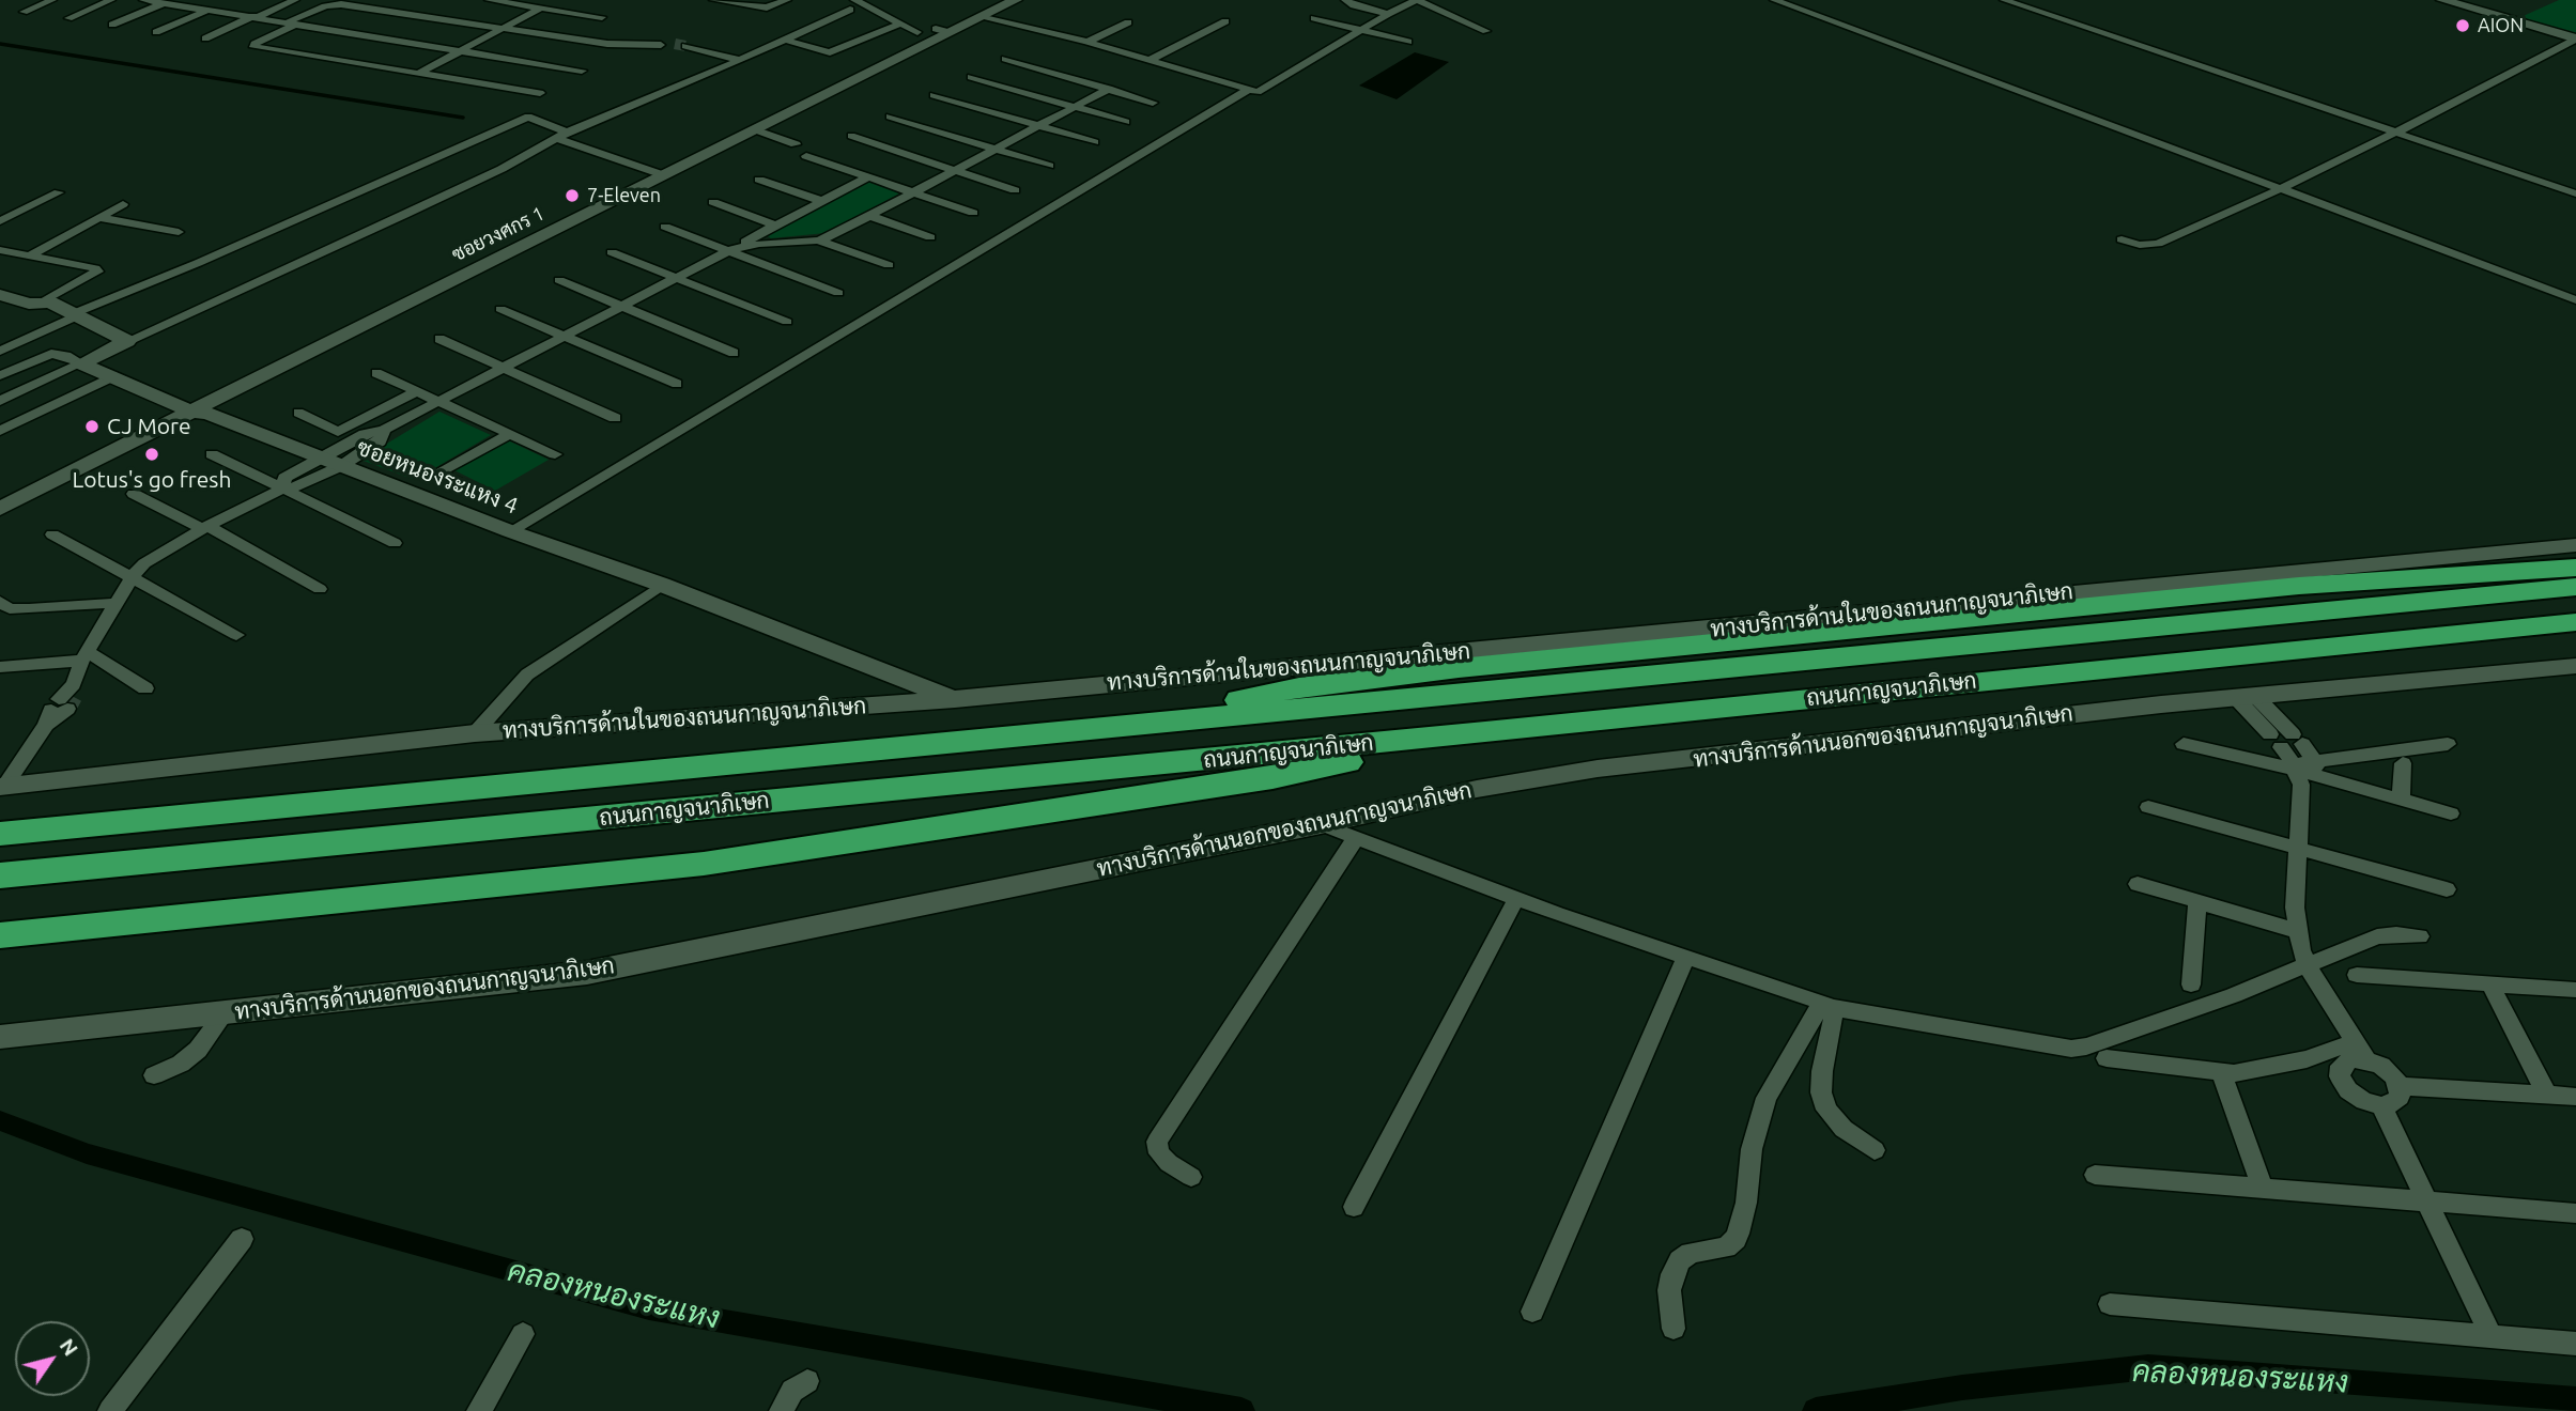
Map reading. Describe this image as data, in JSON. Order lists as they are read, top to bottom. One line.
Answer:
{"streets":{"highway":["ถนนกาญจนาภิเษก"],"main road":["ซอยวงศกร 1","ซอยหนองระแหง 4","ทางบริการด้านในของถนนกาญจนาภิเษก","ทางบริการด้านนอกของถนนกาญจนาภิเษก"]},"crossings":[["ซอยวงศกร 1","ซอยหนองระแหง 4"],["ซอยหนองระแหง 4","ทางบริการด้านในของถนนกาญจนาภิเษก"]],"water":["คลองหนองระแหง"],"places":["AION","7-Eleven","CJ More","Lotus's go fresh"],"north":"top right"}
